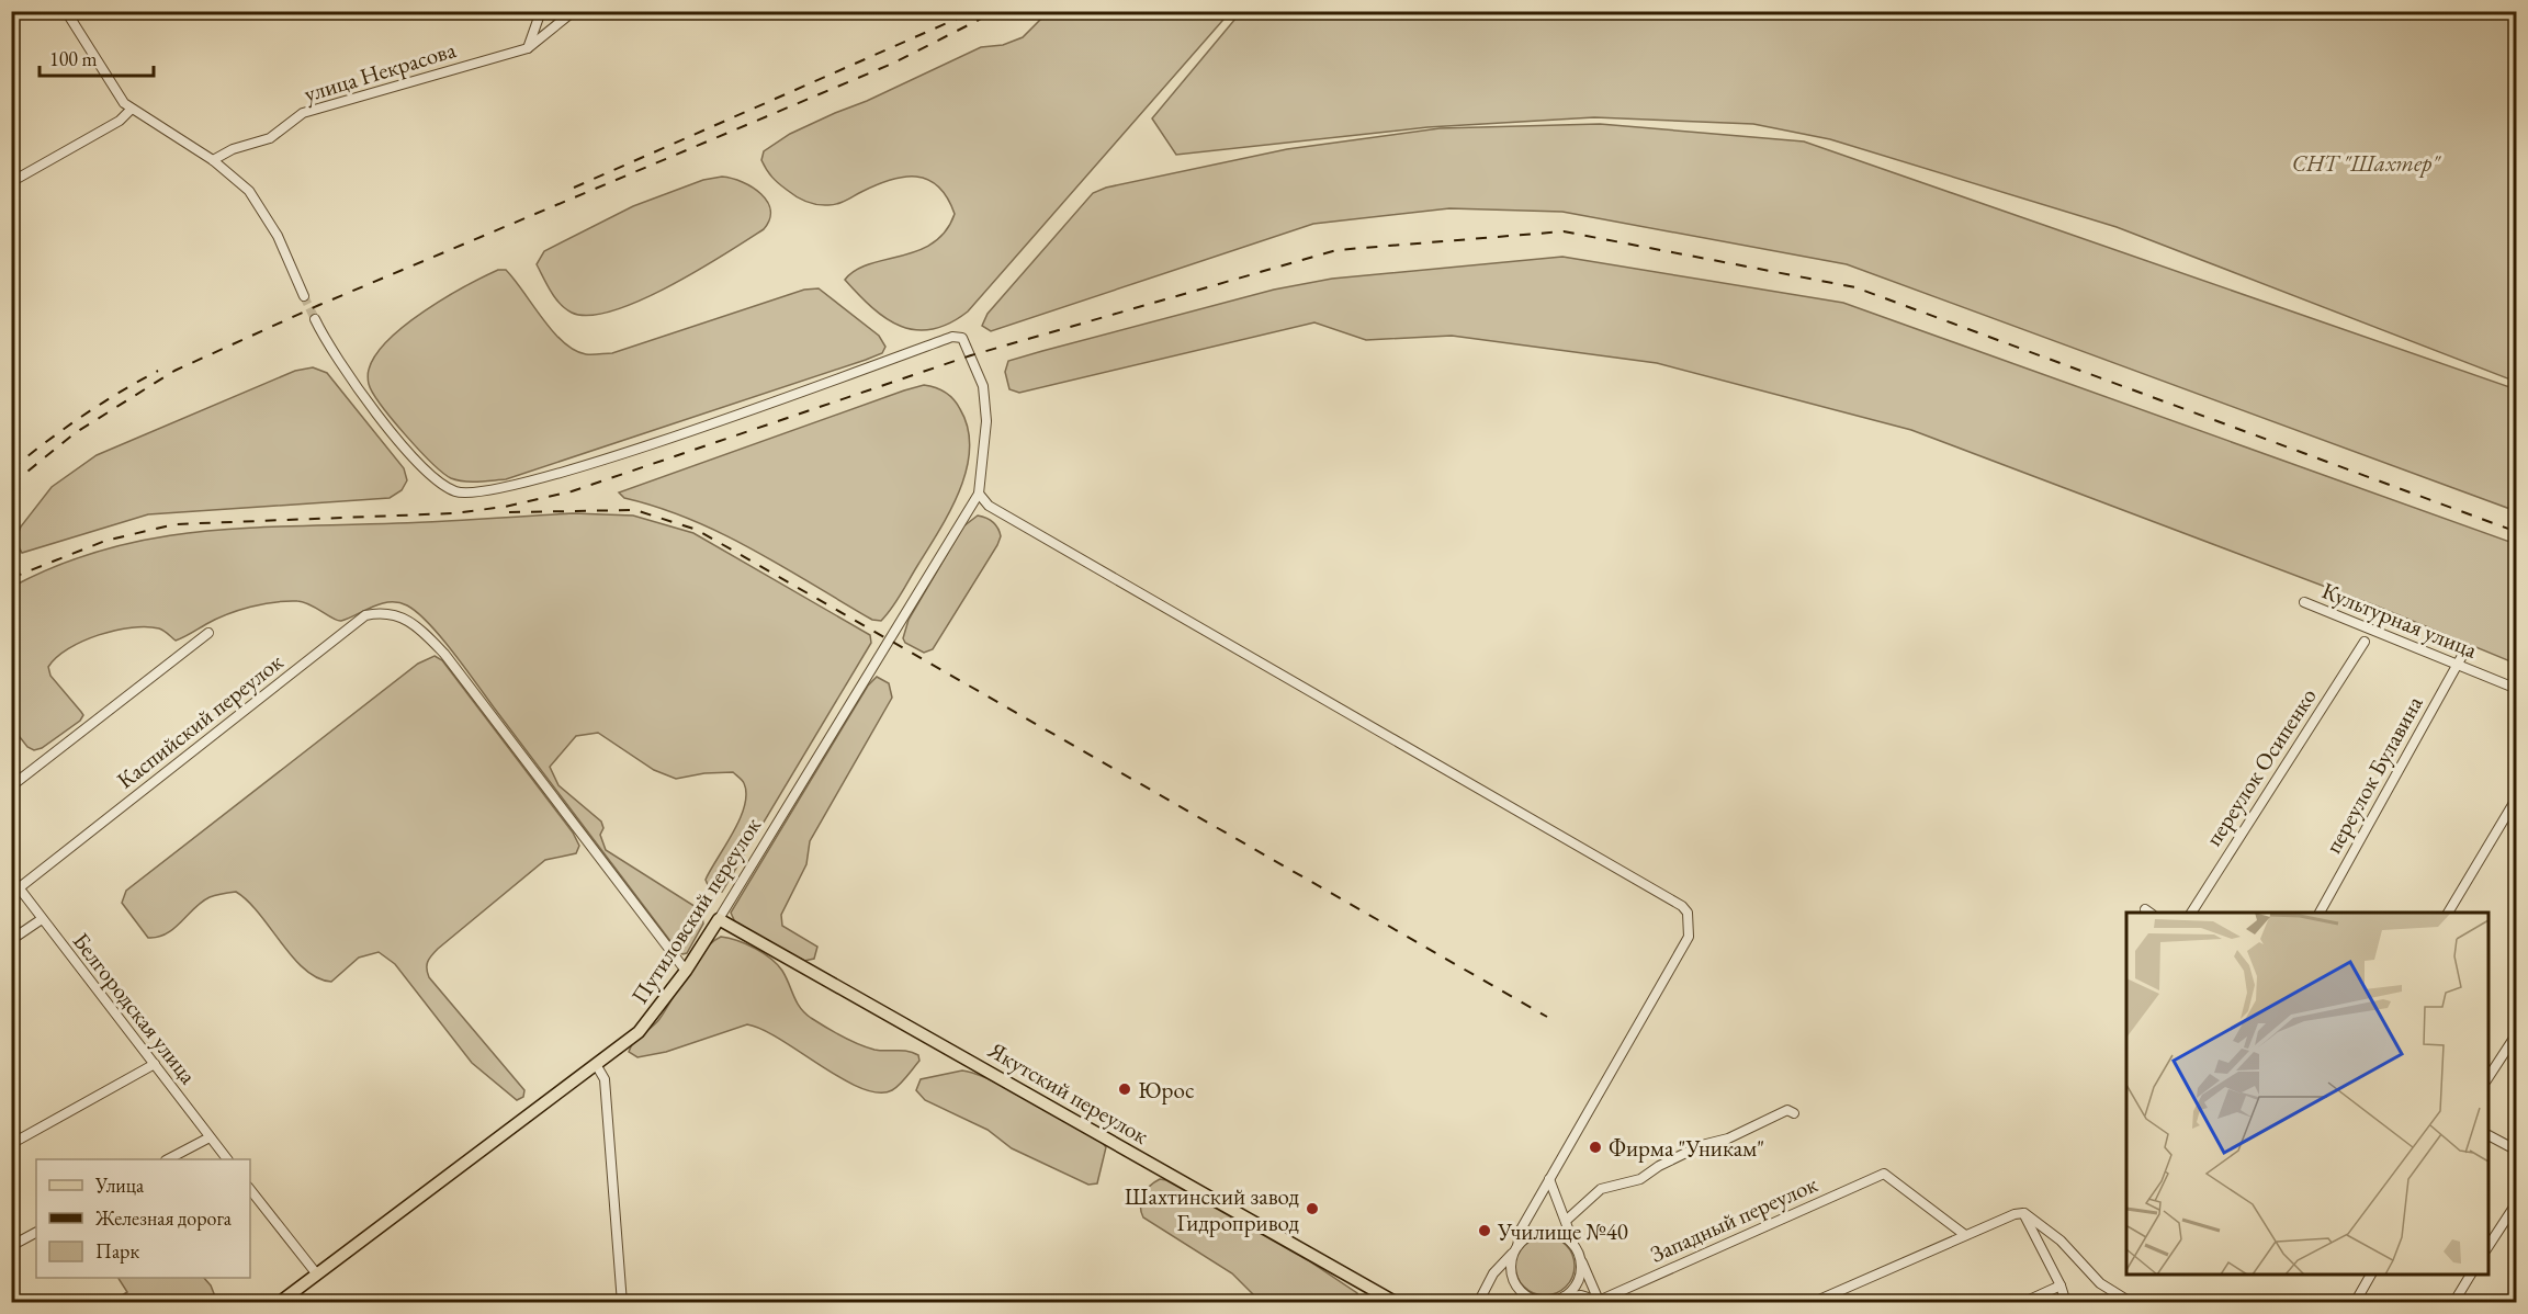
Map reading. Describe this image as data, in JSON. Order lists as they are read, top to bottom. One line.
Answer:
{"streets":{"main road":["Путиловский переулок","Якутский переулок"],"street":["улица Некрасова","Культурная улица","Каспийский переулок","переулок Осипенко","переулок Булавина","Белгородская улица","Западный переулок"]},"crossings":[["Культурная улица","переулок Булавина"],["Каспийский переулок","Путиловский переулок"],["Каспийский переулок","Белгородская улица"],["Путиловский переулок","Якутский переулок"]],"parks":["СНТ \"Шахтер\""],"places":["Юрос","Фирма \"Уникам\"","Шахтинский завод Гидропривод","Училище №40"],"legend":["Улица","Железная дорога","Парк"],"scale_bar":"100 m"}
